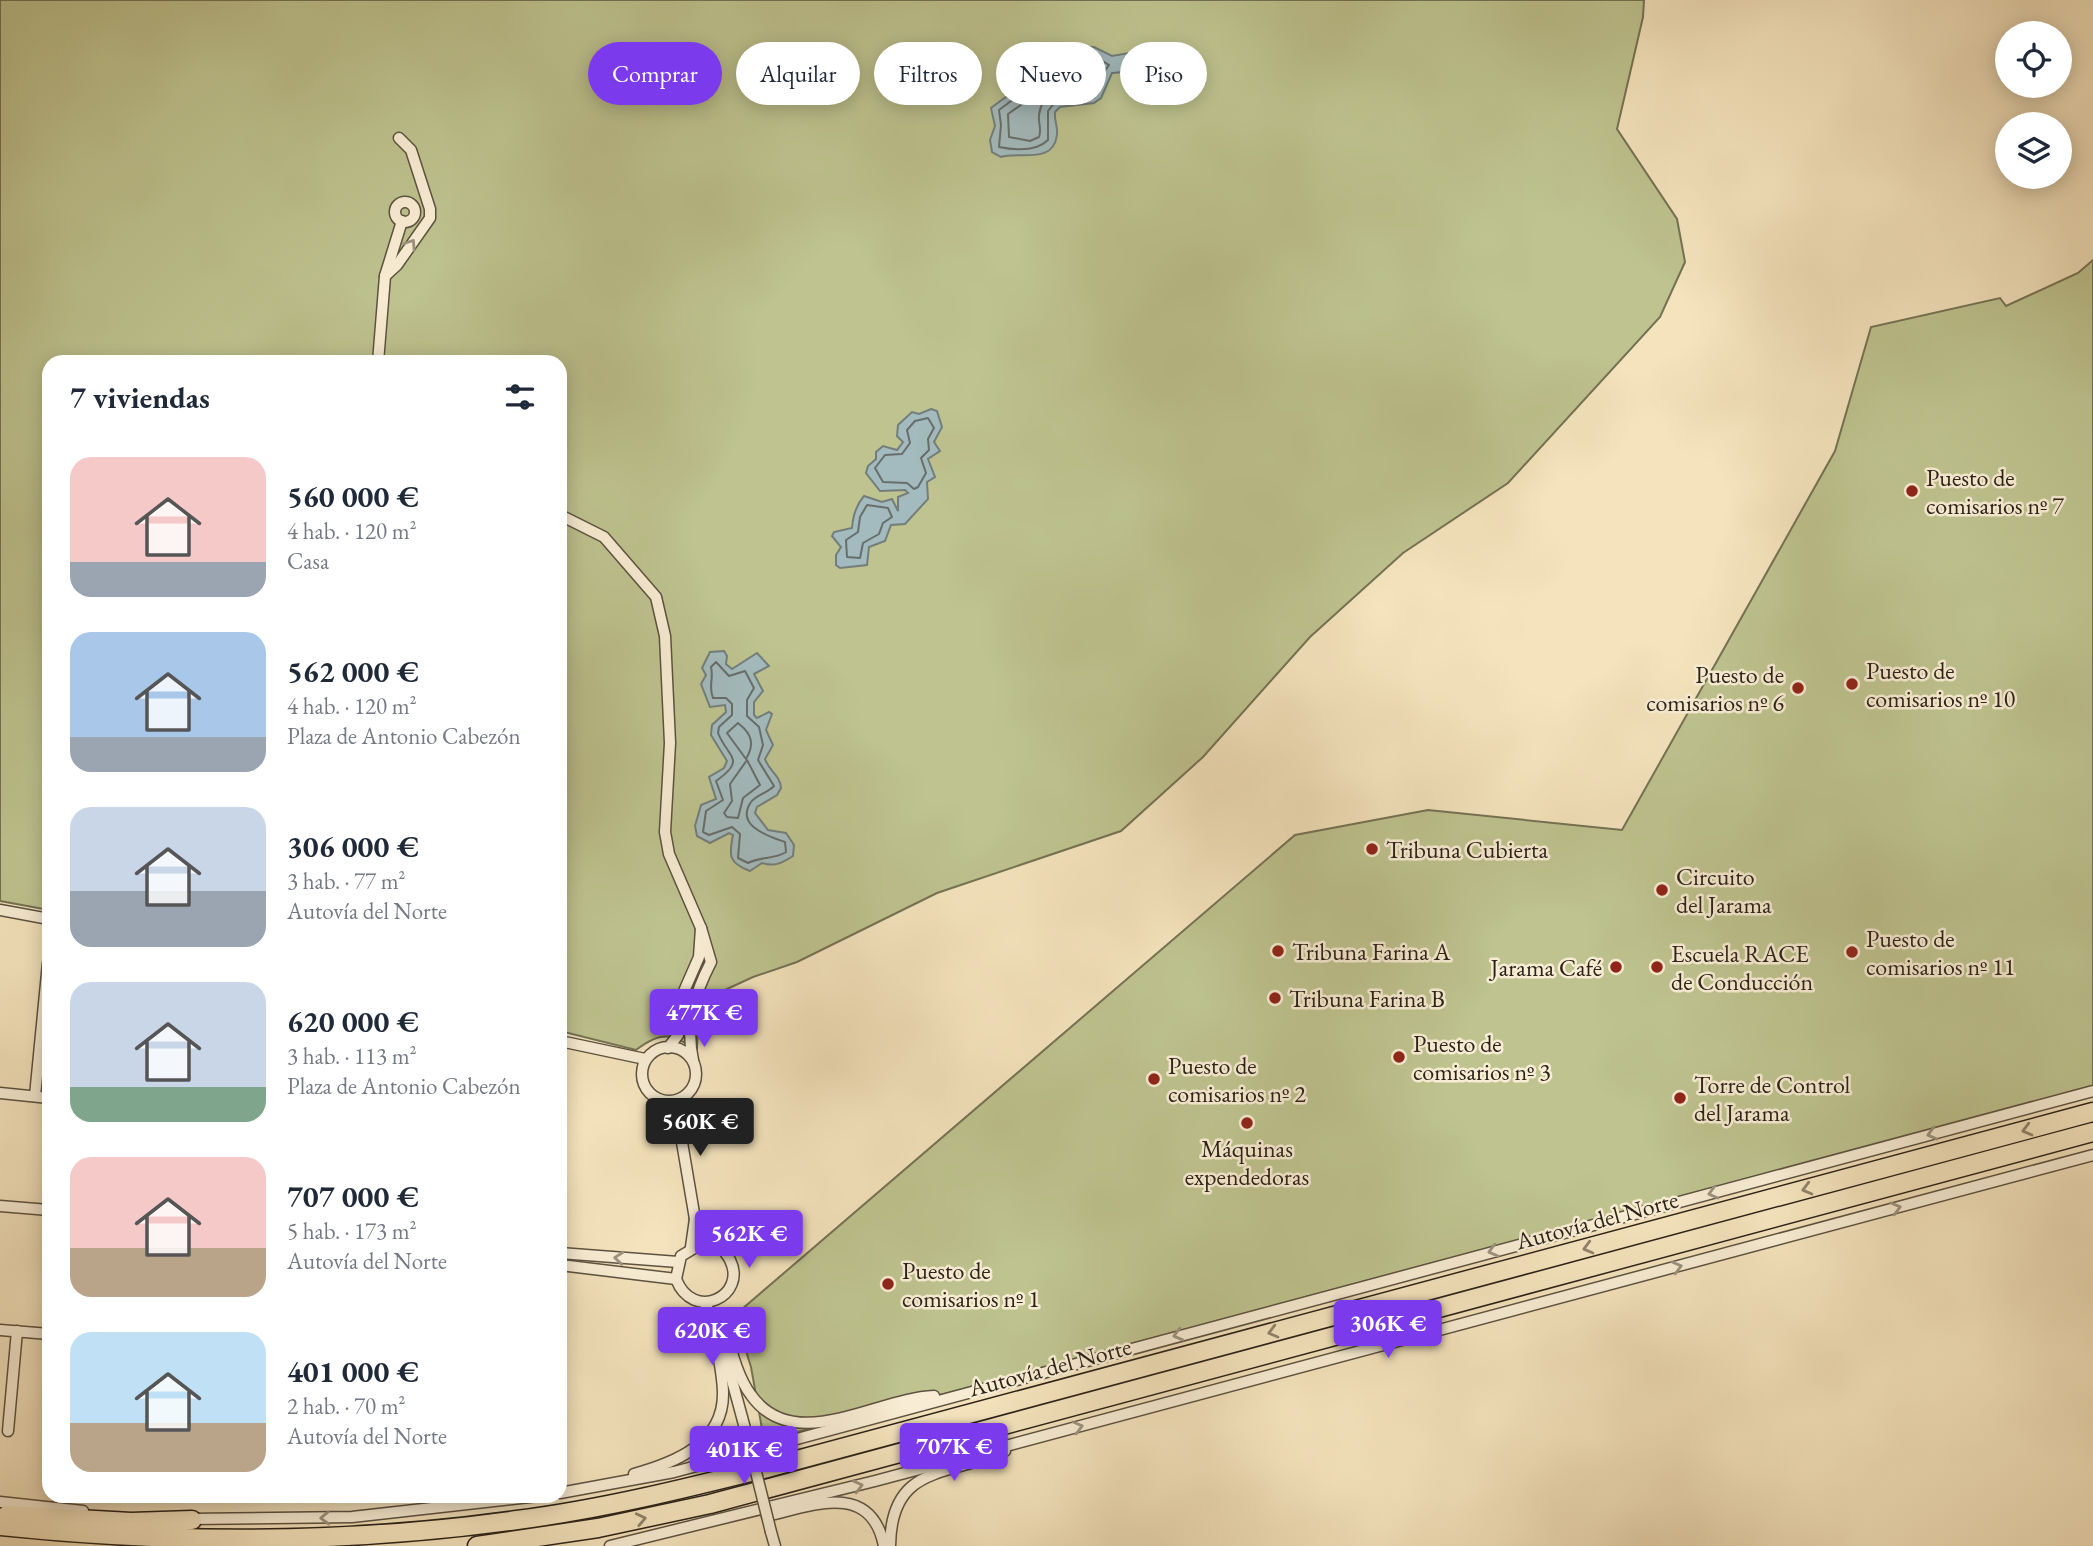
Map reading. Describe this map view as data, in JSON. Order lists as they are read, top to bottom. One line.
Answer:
{"streets":{"highway":["Autovía del Norte"]},"places":["Puesto de comisarios nº 7","Puesto de comisarios nº 10","Puesto de comisarios nº 6","Tribuna Cubierta","Circuito del Jarama","Tribuna Farina A","Puesto de comisarios nº 11","Jarama Café","Escuela RACE de Conducción","Tribuna Farina B","Puesto de comisarios nº 3","Puesto de comisarios nº 2","Torre de Control del Jarama","Máquinas expendedoras","Puesto de comisarios nº 1"],"page":{"chip":["Comprar","Alquilar","Filtros","Nuevo","Piso"],"heading":"7 viviendas","list":[{"name":"560 000 €","note":"4 hab. · 120 m² · Casa"},{"name":"562 000 €","note":"4 hab. · 120 m² · Plaza de Antonio Cabezón"},{"name":"306 000 €","note":"3 hab. · 77 m² · Autovía del Norte"},{"name":"620 000 €","note":"3 hab. · 113 m² · Plaza de Antonio Cabezón"},{"name":"707 000 €","note":"5 hab. · 173 m² · Autovía del Norte"},{"name":"401 000 €","note":"2 hab. · 70 m² · Autovía del Norte"}],"price":["477K €","560K €","562K €","306K €","620K €","707K €","401K €"]}}
